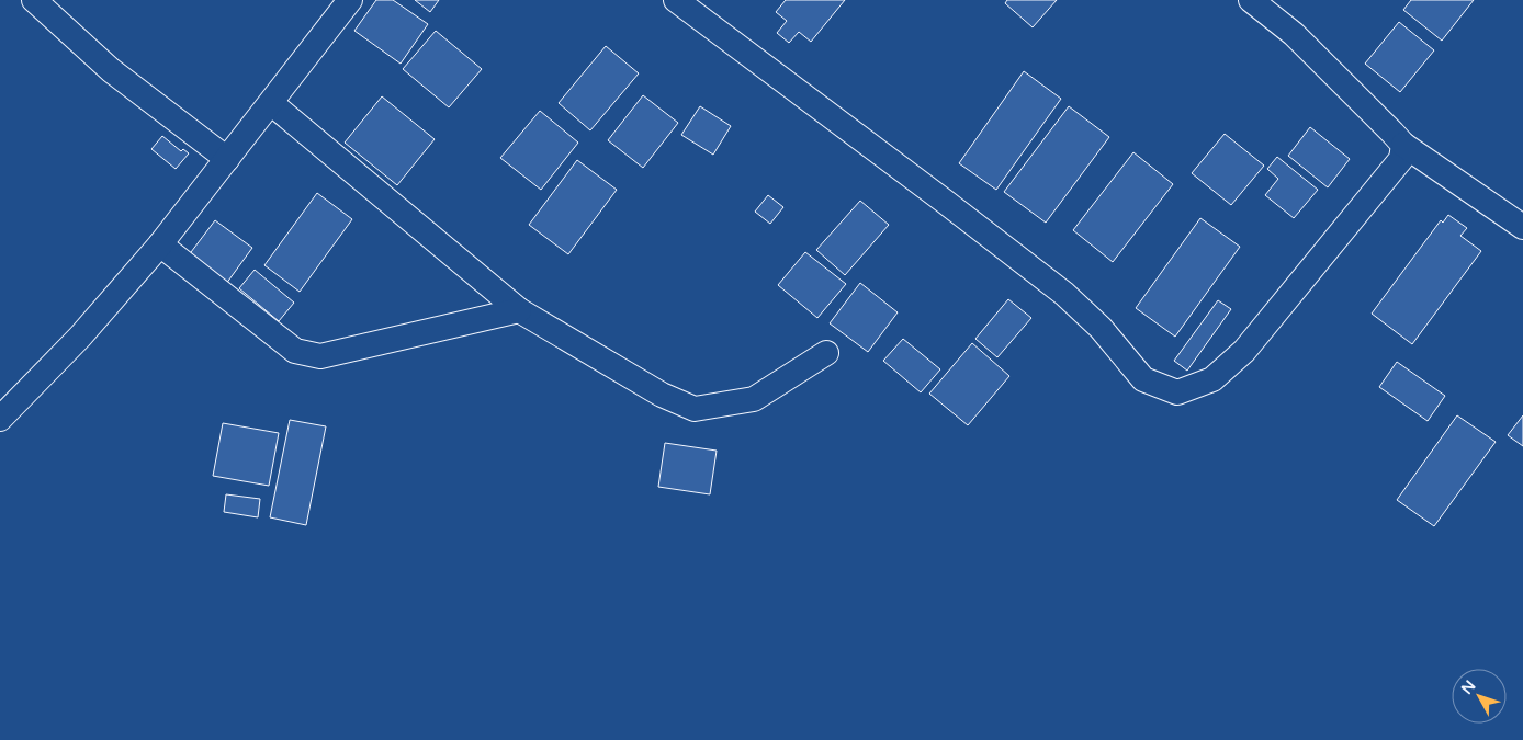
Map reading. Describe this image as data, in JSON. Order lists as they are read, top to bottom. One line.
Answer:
{"north":"top left"}
